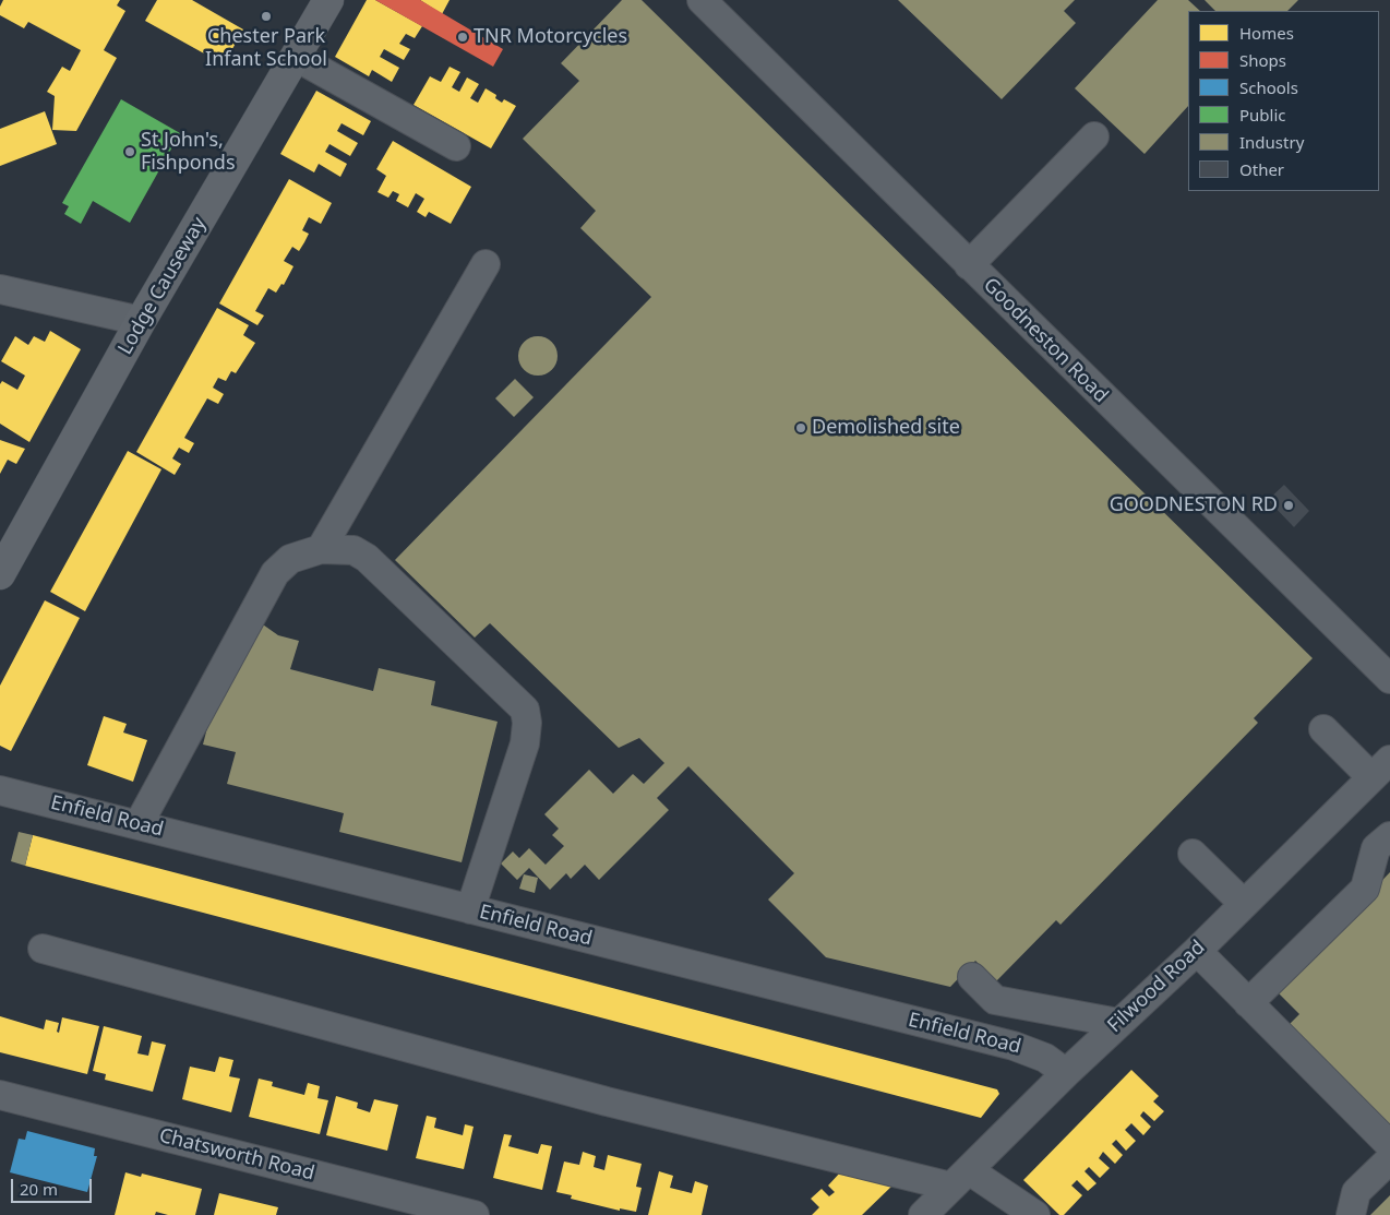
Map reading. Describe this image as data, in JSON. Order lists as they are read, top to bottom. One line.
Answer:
{"streets":{"main road":["Lodge Causeway"],"street":["Goodneston Road","Enfield Road","Filwood Road","Chatsworth Road"]},"crossings":[["Enfield Road","Filwood Road"]],"places":["Chester Park Infant School","TNR Motorcycles","St John's, Fishponds","Demolished site","GOODNESTON RD"],"legend":["Homes","Shops","Schools","Public","Industry","Other"],"scale_bar":"20 m"}
